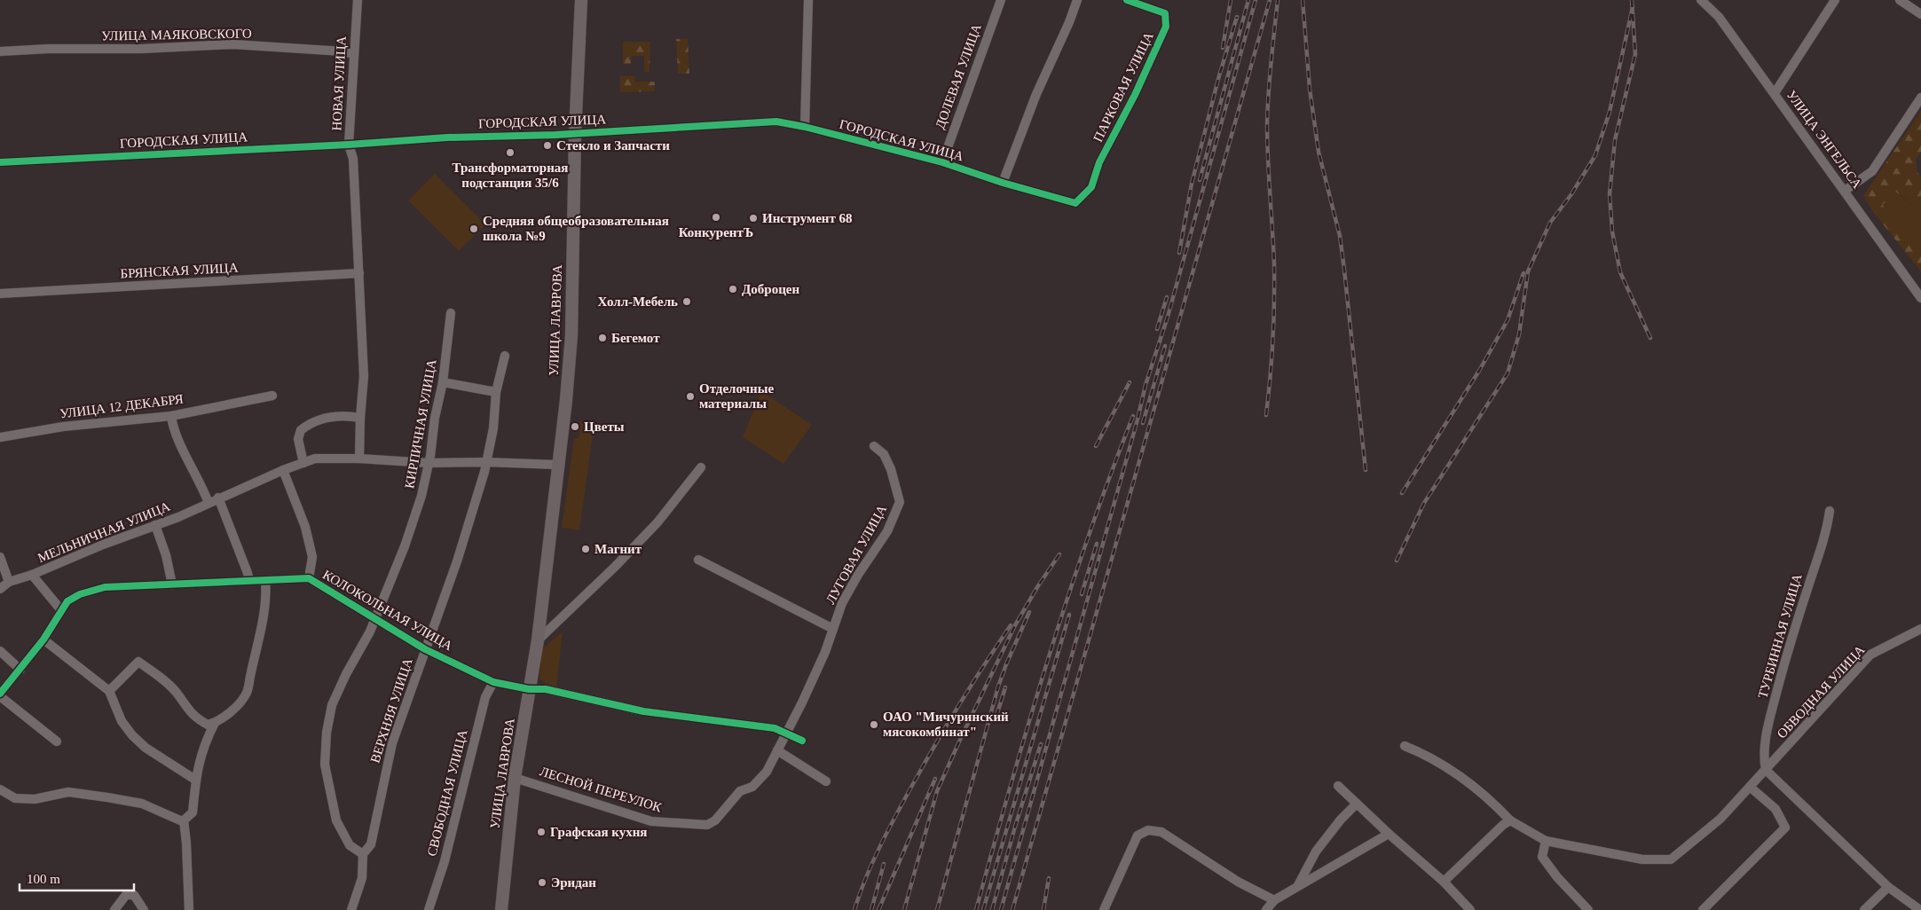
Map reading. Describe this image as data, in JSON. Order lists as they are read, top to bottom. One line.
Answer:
{"streets":{"main road":["УЛИЦА ЛАВРОВА"],"street":["УЛИЦА МАЯКОВСКОГО","ДОЛЕВАЯ УЛИЦА","НОВАЯ УЛИЦА","ПАРКОВАЯ УЛИЦА","ГОРОДСКАЯ УЛИЦА","УЛИЦА ЭНГЕЛЬСА","БРЯНСКАЯ УЛИЦА","УЛИЦА 12 ДЕКАБРЯ","КИРПИЧНАЯ УЛИЦА","МЕЛЬНИЧНАЯ УЛИЦА","ЛУГОВАЯ УЛИЦА","КОЛОКОЛЬНАЯ УЛИЦА","ТУРБИННАЯ УЛИЦА","ОБВОДНАЯ УЛИЦА","ВЕРХНЯЯ УЛИЦА","ЛЕСНОЙ ПЕРЕУЛОК","СВОБОДНАЯ УЛИЦА"]},"crossings":[["УЛИЦА МАЯКОВСКОГО","НОВАЯ УЛИЦА"],["ДОЛЕВАЯ УЛИЦА","ГОРОДСКАЯ УЛИЦА"],["НОВАЯ УЛИЦА","ГОРОДСКАЯ УЛИЦА"],["НОВАЯ УЛИЦА","БРЯНСКАЯ УЛИЦА"],["ПАРКОВАЯ УЛИЦА","ГОРОДСКАЯ УЛИЦА"],["ГОРОДСКАЯ УЛИЦА","УЛИЦА ЛАВРОВА"],["УЛИЦА ЛАВРОВА","МЕЛЬНИЧНАЯ УЛИЦА"],["УЛИЦА ЛАВРОВА","КОЛОКОЛЬНАЯ УЛИЦА"],["УЛИЦА ЛАВРОВА","ЛЕСНОЙ ПЕРЕУЛОК"],["КИРПИЧНАЯ УЛИЦА","МЕЛЬНИЧНАЯ УЛИЦА"],["КИРПИЧНАЯ УЛИЦА","КОЛОКОЛЬНАЯ УЛИЦА"],["КИРПИЧНАЯ УЛИЦА","ВЕРХНЯЯ УЛИЦА"],["МЕЛЬНИЧНАЯ УЛИЦА","КОЛОКОЛЬНАЯ УЛИЦА"],["МЕЛЬНИЧНАЯ УЛИЦА","ВЕРХНЯЯ УЛИЦА"],["ЛУГОВАЯ УЛИЦА","КОЛОКОЛЬНАЯ УЛИЦА"],["ЛУГОВАЯ УЛИЦА","ЛЕСНОЙ ПЕРЕУЛОК"],["КОЛОКОЛЬНАЯ УЛИЦА","ВЕРХНЯЯ УЛИЦА"],["КОЛОКОЛЬНАЯ УЛИЦА","ЛЕСНОЙ ПЕРЕУЛОК"],["КОЛОКОЛЬНАЯ УЛИЦА","СВОБОДНАЯ УЛИЦА"],["ТУРБИННАЯ УЛИЦА","ОБВОДНАЯ УЛИЦА"]],"places":["Стекло и Запчасти","Трансформаторная подстанция 35/6","КонкурентЪ","Инструмент 68","Средняя общеобразовательная школа №9","Доброцен","Холл-Мебель","Бегемот","Отделочные материалы","Цветы","Магнит","ОАО \"Мичуринский мясокомбинат\"","Графская кухня","Эридан"],"scale_bar":"100 m"}
